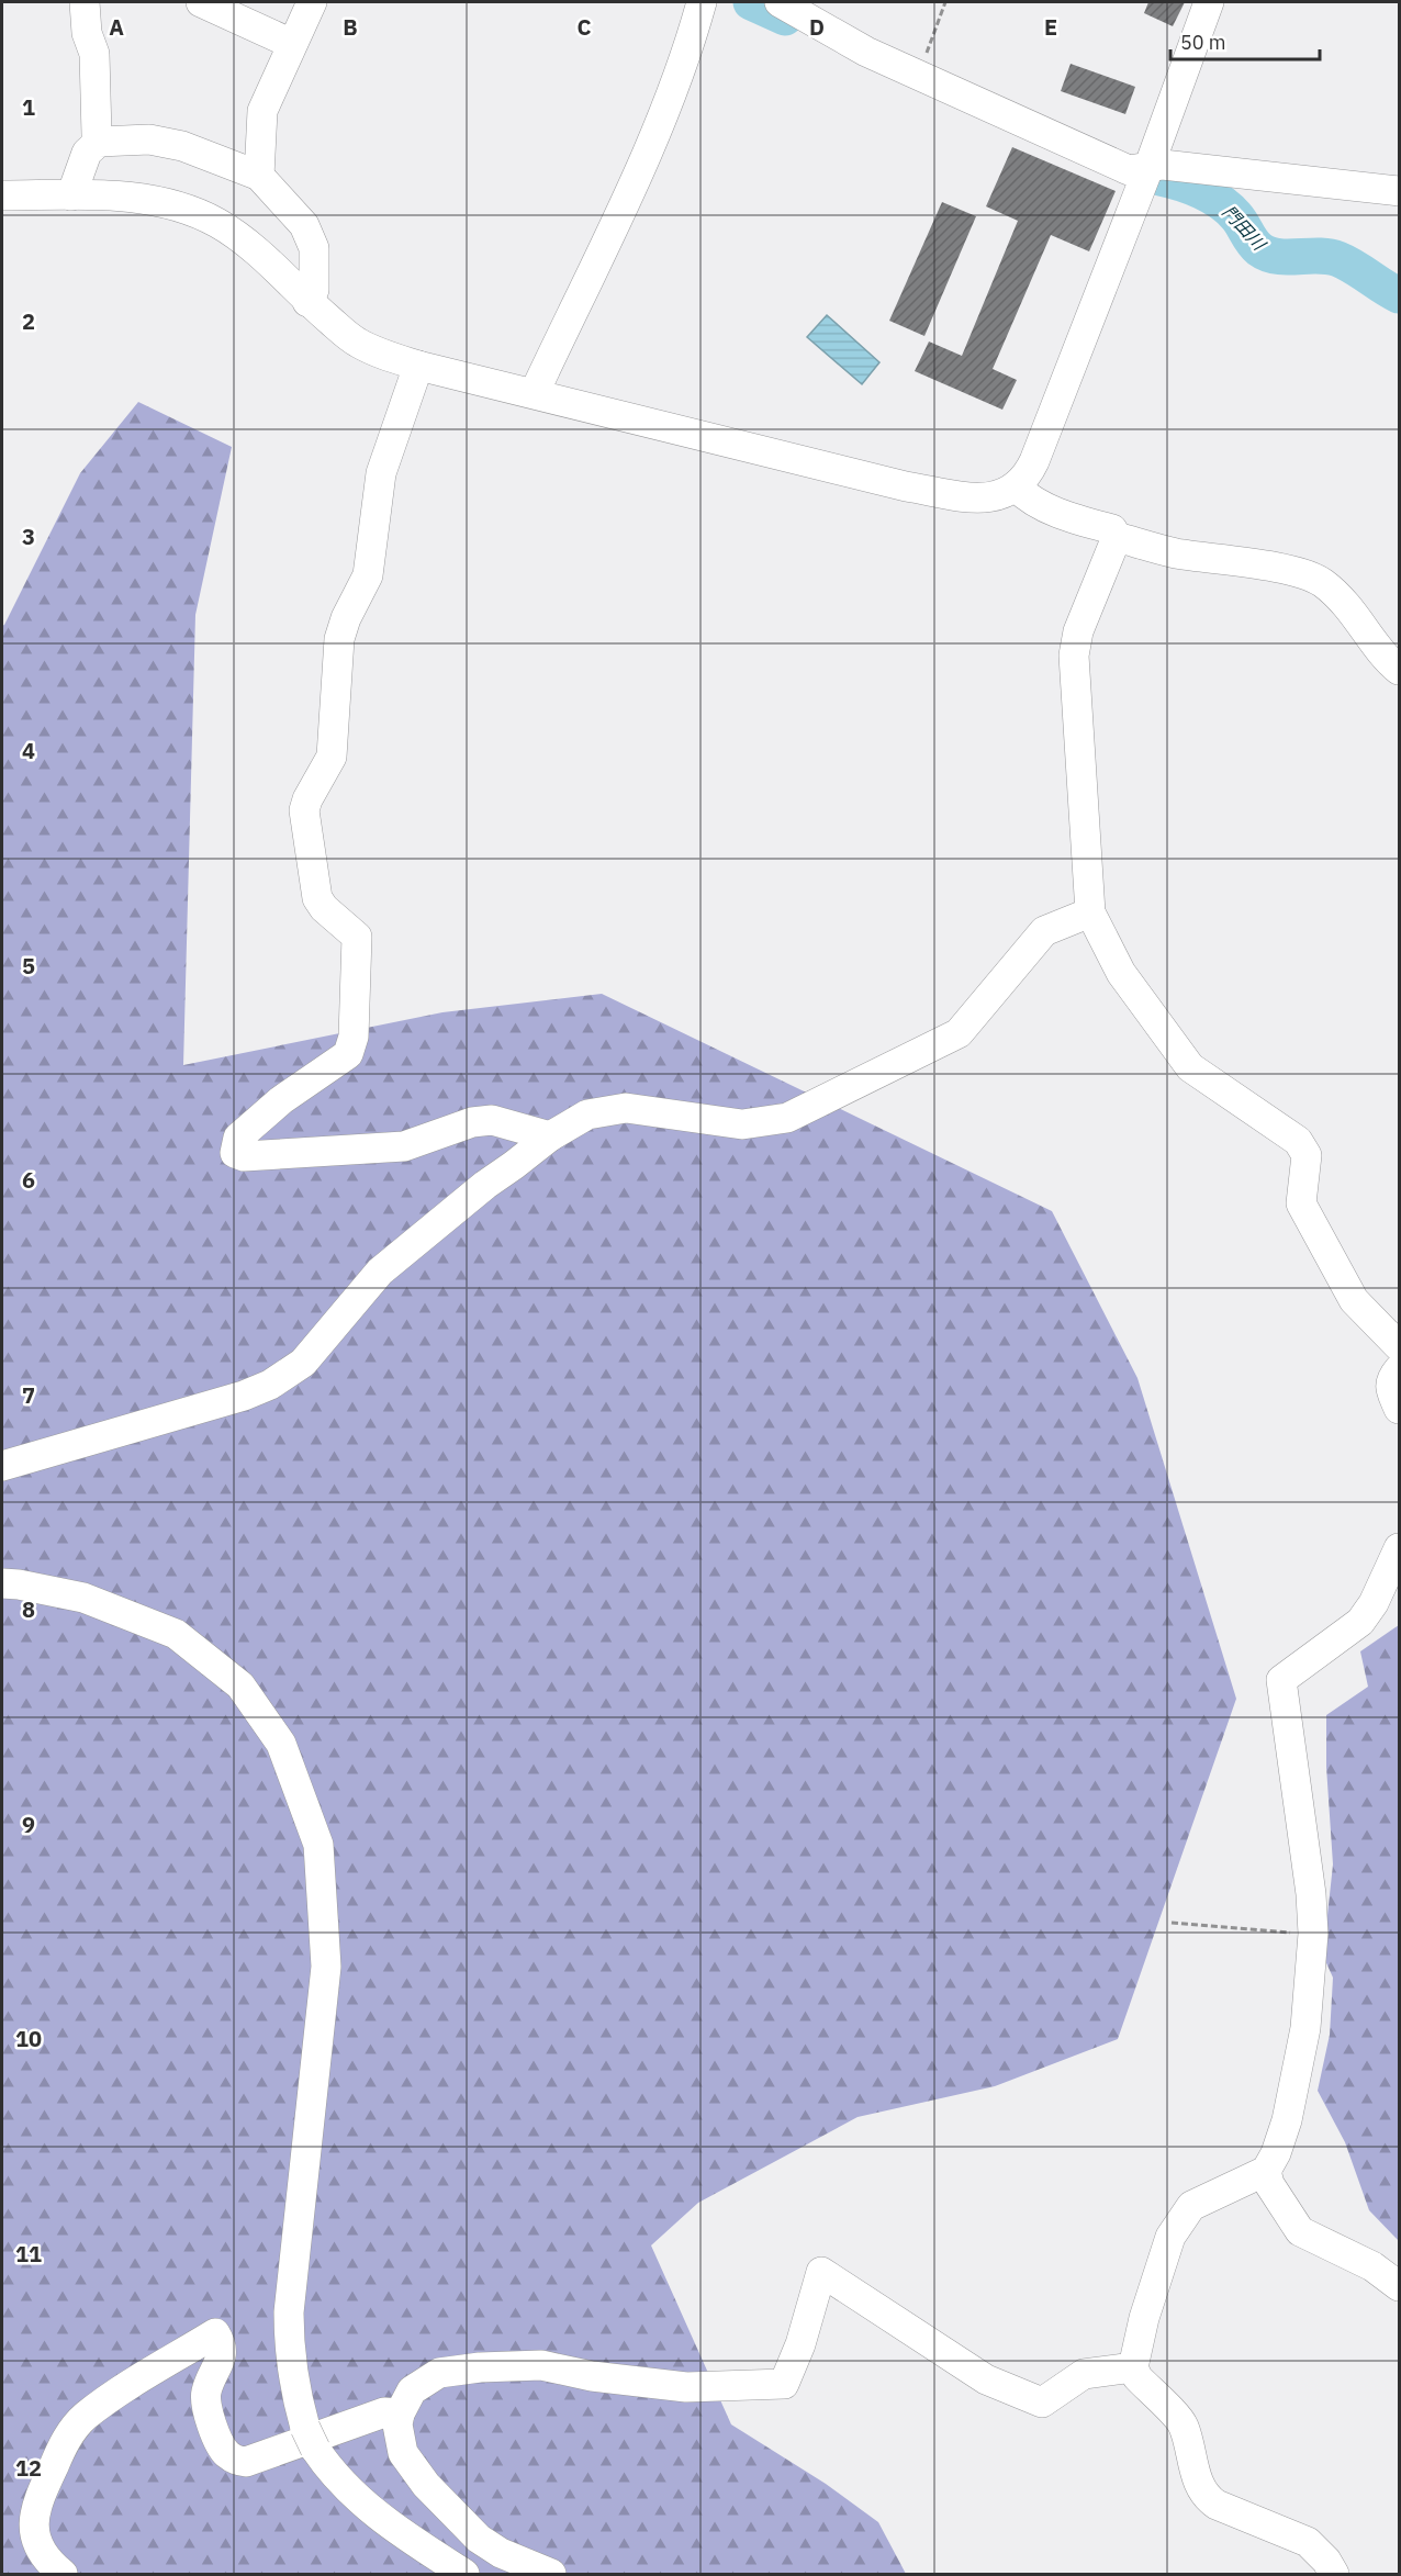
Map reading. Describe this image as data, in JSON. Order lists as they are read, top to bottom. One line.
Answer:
{"water":["門田川"],"scale_bar":"50 m","grid":{"columns":["A","B","C","D","E"],"rows":["1","2","3","4","5","6","7","8","9","10","11","12"]}}
